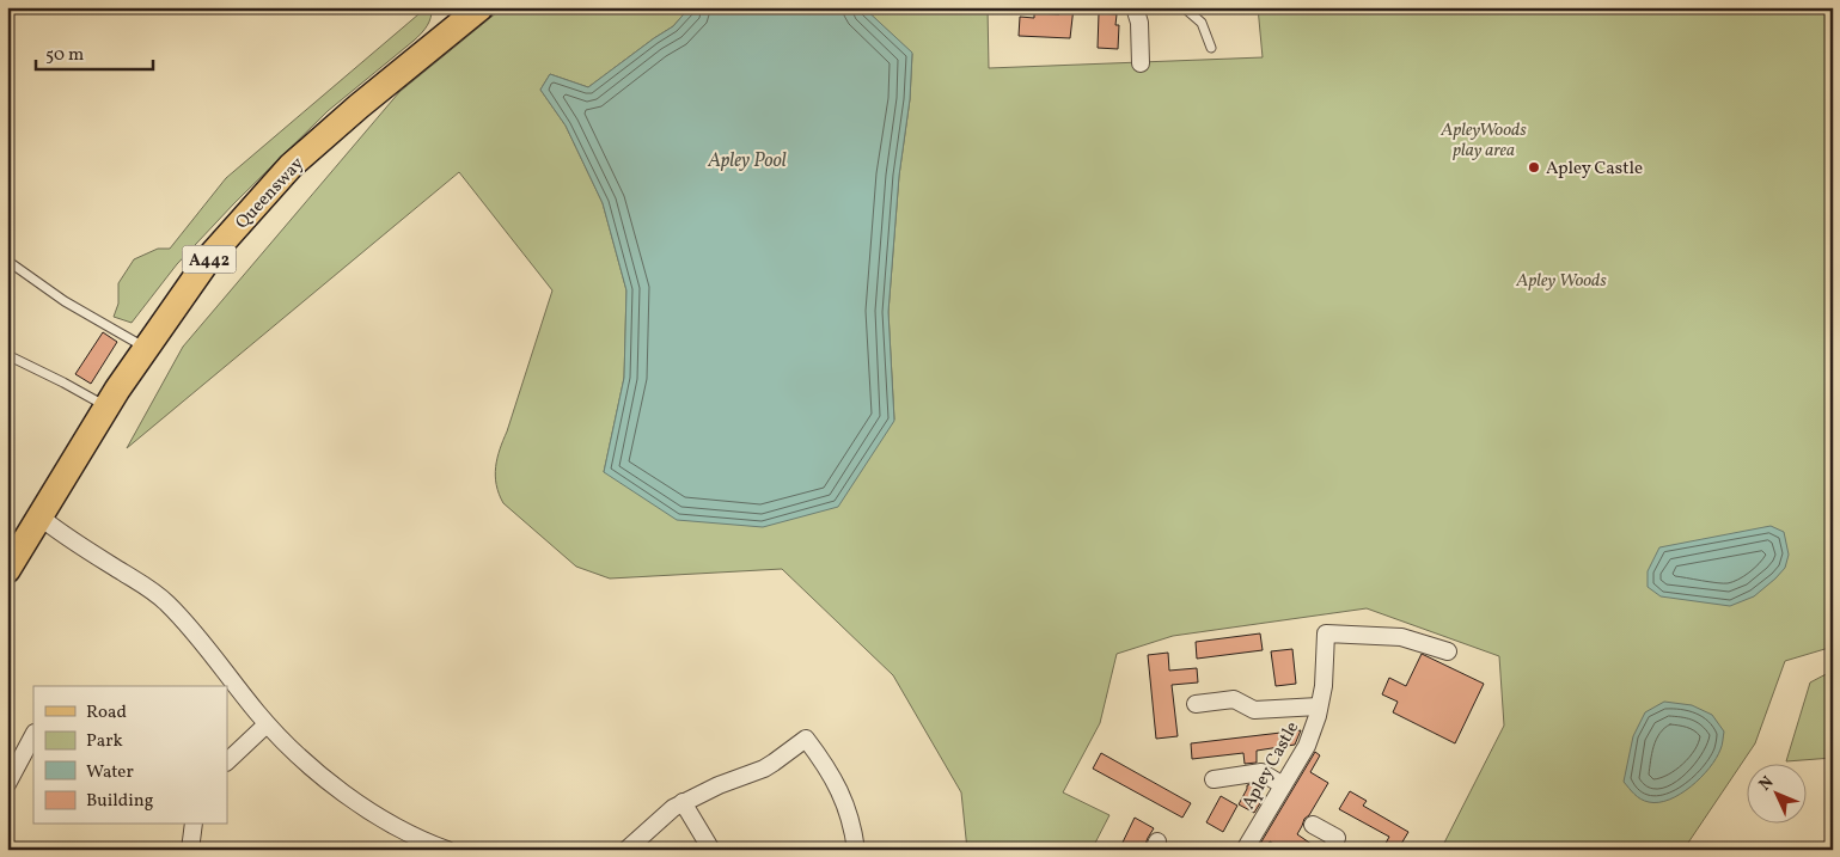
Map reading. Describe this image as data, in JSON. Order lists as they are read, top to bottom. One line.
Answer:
{"streets":{"main road":["Queensway","A442"],"street":["Apley Castle"]},"water":["Apley Pool"],"parks":["ApleyWoods play area","Apley Woods"],"places":["Apley Castle"],"legend":["Road","Park","Water","Building"],"scale_bar":"50 m","north":"top left"}
